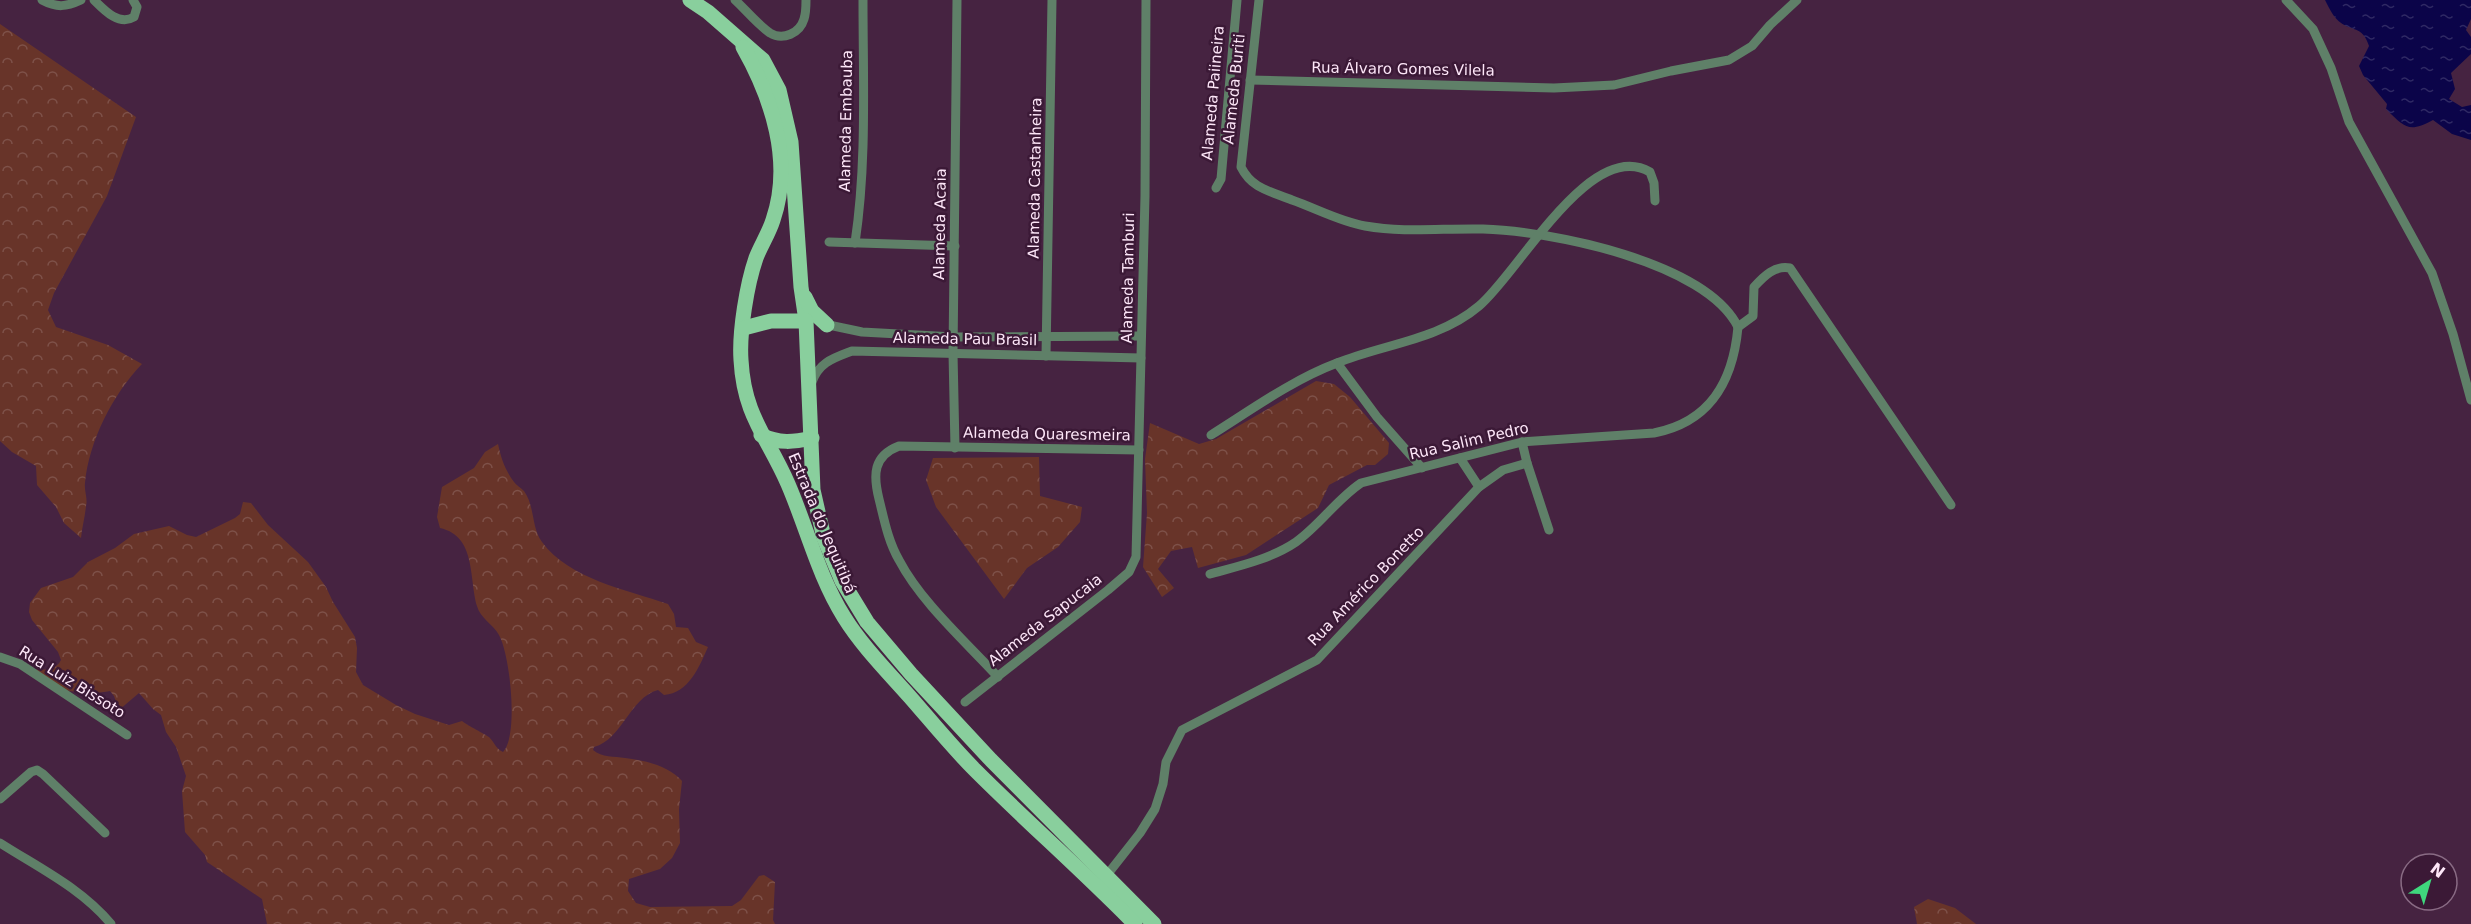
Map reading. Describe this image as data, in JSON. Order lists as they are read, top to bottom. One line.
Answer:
{"streets":{"main road":["Estrada do Jequitibá"],"street":["Rua Álvaro Gomes Vilela","Alameda Buriti","Alameda Paiineira","Alameda Embauba","Alameda Castanheira","Alameda Acaia","Alameda Tamburi","Alameda Pau Brasil","Alameda Quaresmeira","Rua Salim Pedro","Rua Américo Bonetto","Alameda Sapucaia","Rua Luiz Bissoto"]},"crossings":[["Rua Álvaro Gomes Vilela","Alameda Buriti"],["Alameda Castanheira","Alameda Pau Brasil"],["Alameda Acaia","Alameda Pau Brasil"],["Alameda Acaia","Alameda Quaresmeira"],["Alameda Tamburi","Alameda Pau Brasil"],["Alameda Tamburi","Alameda Quaresmeira"],["Alameda Tamburi","Alameda Sapucaia"],["Alameda Pau Brasil","Estrada do Jequitibá"],["Estrada do Jequitibá","Rua Américo Bonetto"]],"north":"top right"}
